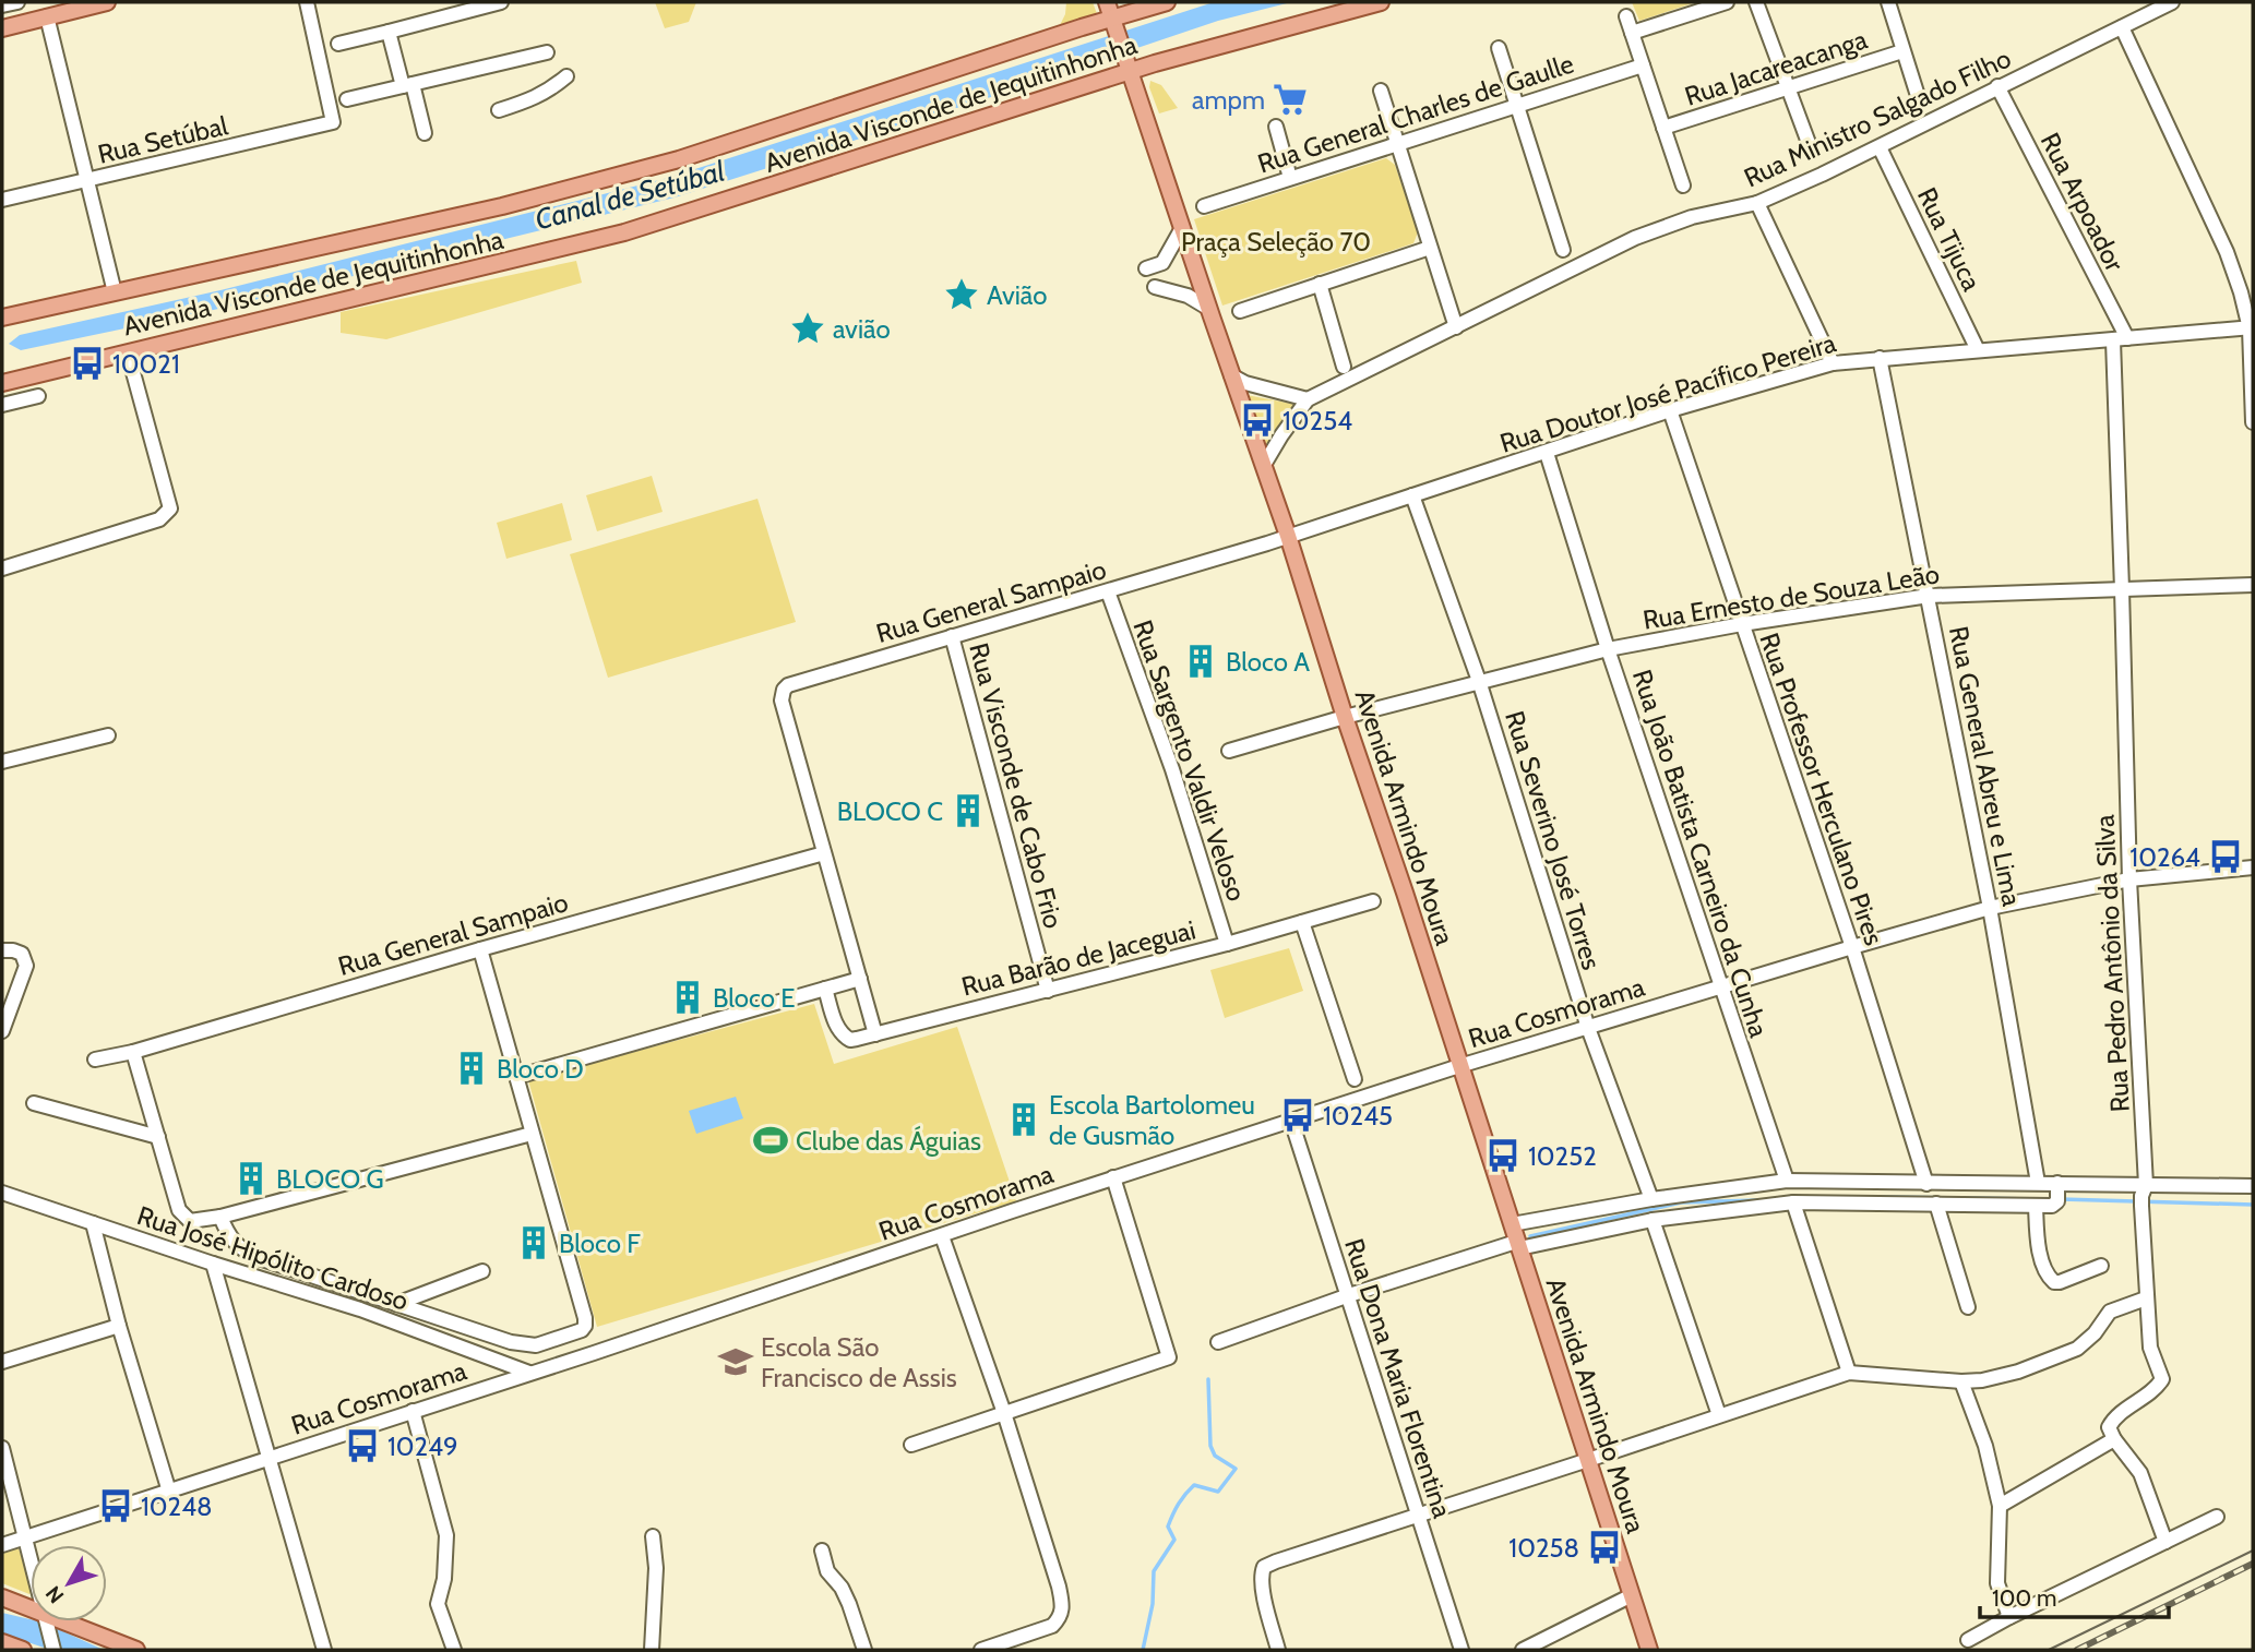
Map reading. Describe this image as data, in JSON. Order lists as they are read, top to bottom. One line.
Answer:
{"streets":{"main road":["Avenida Visconde de Jequitinhonha","Avenida Armindo Moura"],"street":["Rua Jacareacanga","Rua General Charles de Gaulle","Rua Ministro Salgado Filho","Rua Setúbal","Rua Arpoador","Rua Tijuca","Rua Doutor José Pacífico Pereira","Rua Ernesto de Souza Leão","Rua General Sampaio","Rua Sargento Valdir Veloso","Rua General Abreu e Lima","Rua Visconde de Cabo Frio","Rua Professor Herculano Pires","Rua Severino José Torres","Rua João Batista Carneiro da Cunha","Rua Barão de Jaceguai","Rua Pedro Antônio da Silva","Rua Cosmorama","Rua José Hipólito Cardoso","Rua Dona Maria Florentina"]},"crossings":[["Avenida Visconde de Jequitinhonha","Avenida Armindo Moura"],["Rua Ministro Salgado Filho","Rua Arpoador"],["Rua Ministro Salgado Filho","Rua Tijuca"],["Rua Ministro Salgado Filho","Avenida Armindo Moura"],["Rua Arpoador","Rua Doutor José Pacífico Pereira"],["Rua Tijuca","Rua Doutor José Pacífico Pereira"],["Rua Doutor José Pacífico Pereira","Rua General Sampaio"],["Rua Doutor José Pacífico Pereira","Rua General Abreu e Lima"],["Rua Doutor José Pacífico Pereira","Rua Professor Herculano Pires"],["Rua Doutor José Pacífico Pereira","Avenida Armindo Moura"],["Rua Doutor José Pacífico Pereira","Rua Severino José Torres"],["Rua Doutor José Pacífico Pereira","Rua João Batista Carneiro da Cunha"],["Rua Doutor José Pacífico Pereira","Rua Pedro Antônio da Silva"],["Rua Ernesto de Souza Leão","Rua General Abreu e Lima"],["Rua Ernesto de Souza Leão","Rua Professor Herculano Pires"],["Rua Ernesto de Souza Leão","Avenida Armindo Moura"],["Rua Ernesto de Souza Leão","Rua Severino José Torres"],["Rua Ernesto de Souza Leão","Rua João Batista Carneiro da Cunha"],["Rua Ernesto de Souza Leão","Rua Pedro Antônio da Silva"],["Rua General Sampaio","Rua Sargento Valdir Veloso"],["Rua General Sampaio","Rua Visconde de Cabo Frio"],["Rua General Sampaio","Avenida Armindo Moura"],["Rua General Sampaio","Rua Barão de Jaceguai"],["Rua Sargento Valdir Veloso","Rua Barão de Jaceguai"],["Rua General Abreu e Lima","Rua Cosmorama"],["Rua Visconde de Cabo Frio","Rua Barão de Jaceguai"],["Rua Professor Herculano Pires","Rua Cosmorama"],["Avenida Armindo Moura","Rua Cosmorama"],["Rua Severino José Torres","Rua Cosmorama"],["Rua João Batista Carneiro da Cunha","Rua Cosmorama"],["Rua Pedro Antônio da Silva","Rua Cosmorama"],["Rua Cosmorama","Rua José Hipólito Cardoso"],["Rua Cosmorama","Rua Dona Maria Florentina"]],"water":["Canal de Setúbal"],"parks":["Praça Seleção 70"],"places":{"supermarket":["ampm"],"place":["Avião","avião"],"bus stop":["10021","10254","10264","10245","10252","10249","10248","10258"],"building":["Bloco A","BLOCO C","Bloco E","Bloco D","Escola Bartolomeu de Gusmão","BLOCO G","Bloco F"],"sports":["Clube das Águias"],"school or university":["Escola São Francisco de Assis"]},"scale_bar":"100 m","north":"bottom left"}
